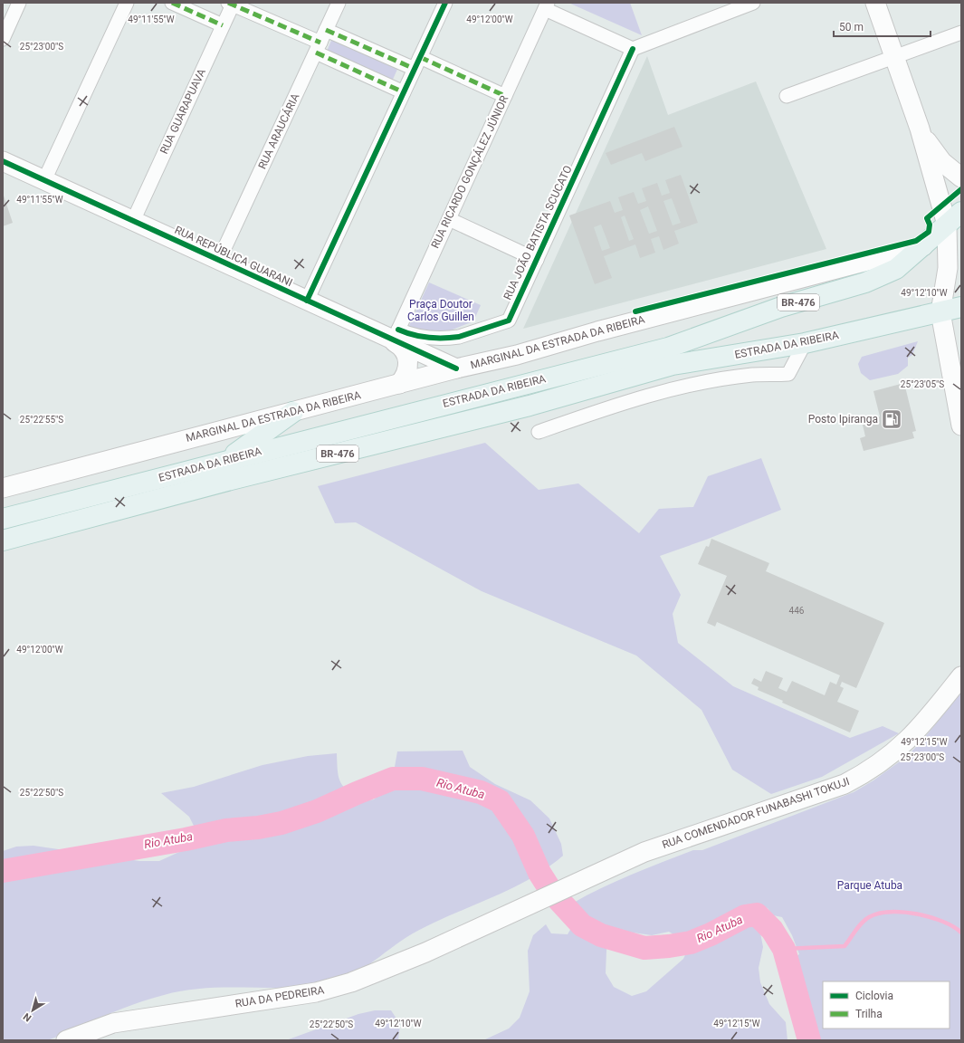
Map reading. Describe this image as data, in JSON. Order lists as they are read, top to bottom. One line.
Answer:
{"streets":{"main road":["RUA REPÚBLICA GUARANI","BR-476","MARGINAL DA ESTRADA DA RIBEIRA","ESTRADA DA RIBEIRA","RUA COMENDADOR FUNABASHI TOKUJI","RUA DA PEDREIRA"],"street":["RUA GUARAPUAVA","RUA ARAUCÁRIA","RUA RICARDO GONÇÁLEZ JÚNIOR","RUA JOÃO BATISTA SCUCATO"]},"crossings":[["RUA GUARAPUAVA","RUA REPÚBLICA GUARANI"],["RUA ARAUCÁRIA","RUA REPÚBLICA GUARANI"],["RUA RICARDO GONÇÁLEZ JÚNIOR","RUA JOÃO BATISTA SCUCATO"],["RUA RICARDO GONÇÁLEZ JÚNIOR","RUA REPÚBLICA GUARANI"],["RUA JOÃO BATISTA SCUCATO","RUA REPÚBLICA GUARANI"],["RUA REPÚBLICA GUARANI","MARGINAL DA ESTRADA DA RIBEIRA"],["MARGINAL DA ESTRADA DA RIBEIRA","ESTRADA DA RIBEIRA"],["RUA COMENDADOR FUNABASHI TOKUJI","RUA DA PEDREIRA"]],"water":["Rio Atuba"],"parks":["Praça Doutor Carlos Guillen","Parque Atuba"],"places":{"fuel station":["Posto Ipiranga"]},"house_numbers":["446"],"legend":["Ciclovia","Trilha"],"scale_bar":"50 m","north":"bottom left","coordinates":["49°11'55\"W","49°12'00\"W","25°23'00\"S","49°12'10\"W","25°23'05\"S","25°22'55\"S","49°12'15\"W","25°22'50\"S"]}
